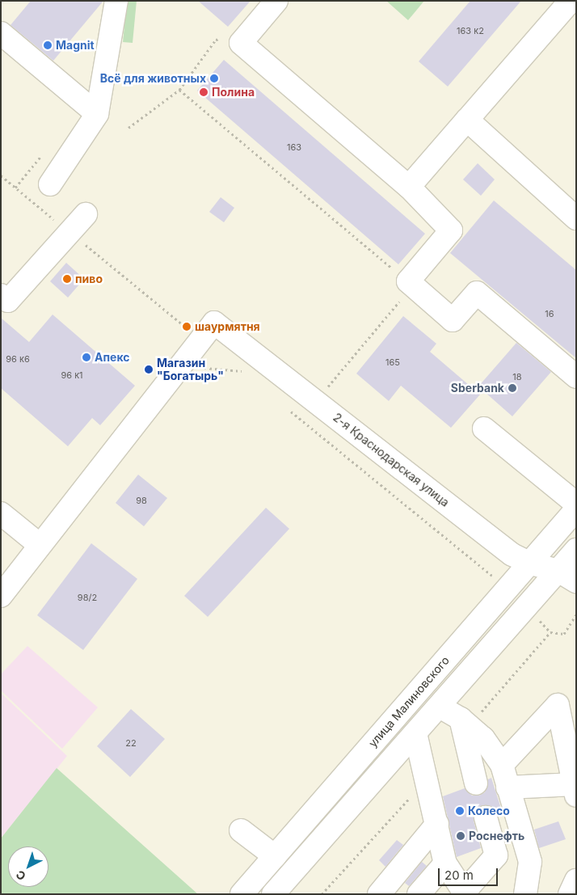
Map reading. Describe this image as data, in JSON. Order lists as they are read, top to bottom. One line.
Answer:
{"streets":{"main road":["2-я Краснодарская улица","улица Малиновского"]},"crossings":[["2-я Краснодарская улица","улица Малиновского"]],"places":["Magnit","Всё для животных","Полина","пиво","шаурмятня","Апекс","Магазин \"Богатырь\"","Sberbank","Колесо","Роснефть"],"house_numbers":["163 к2","163","16","96 к6","165","96 к1","18","98","98/2","22"],"scale_bar":"20 m","north":"bottom left"}
